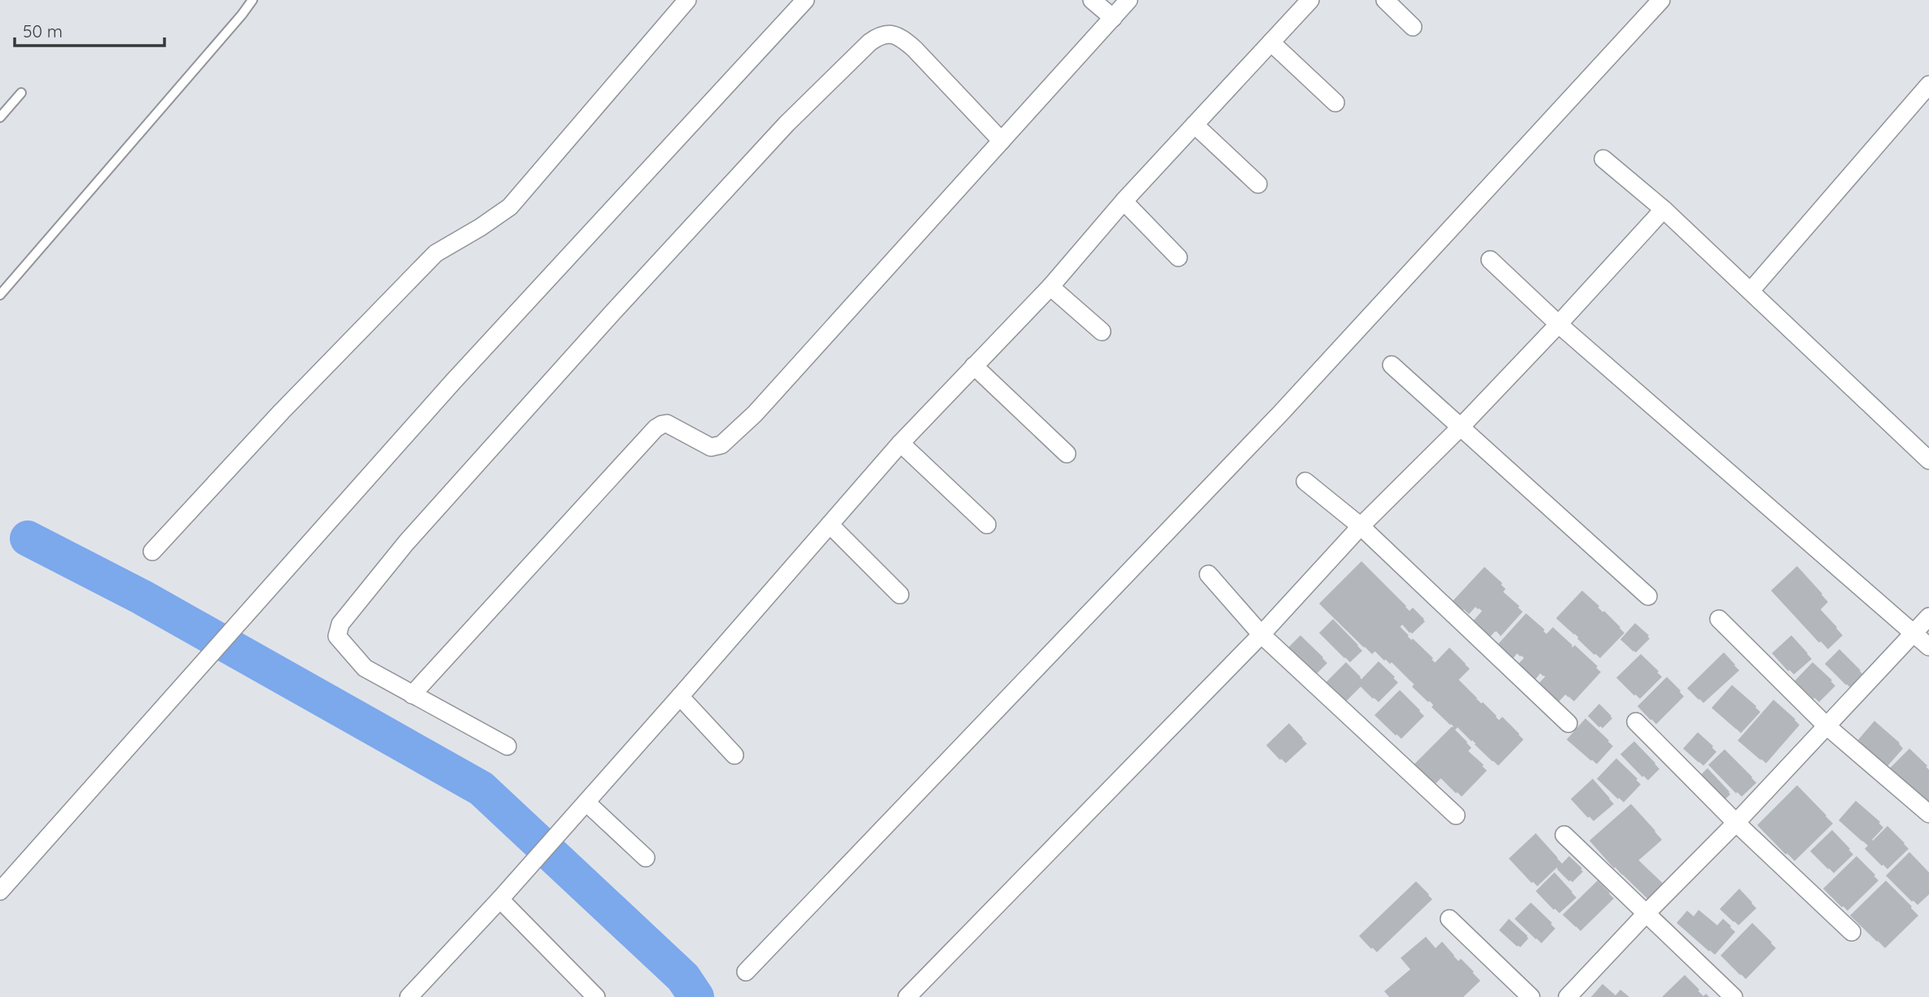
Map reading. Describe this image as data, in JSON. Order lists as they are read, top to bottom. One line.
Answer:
{"scale_bar":"50 m"}
